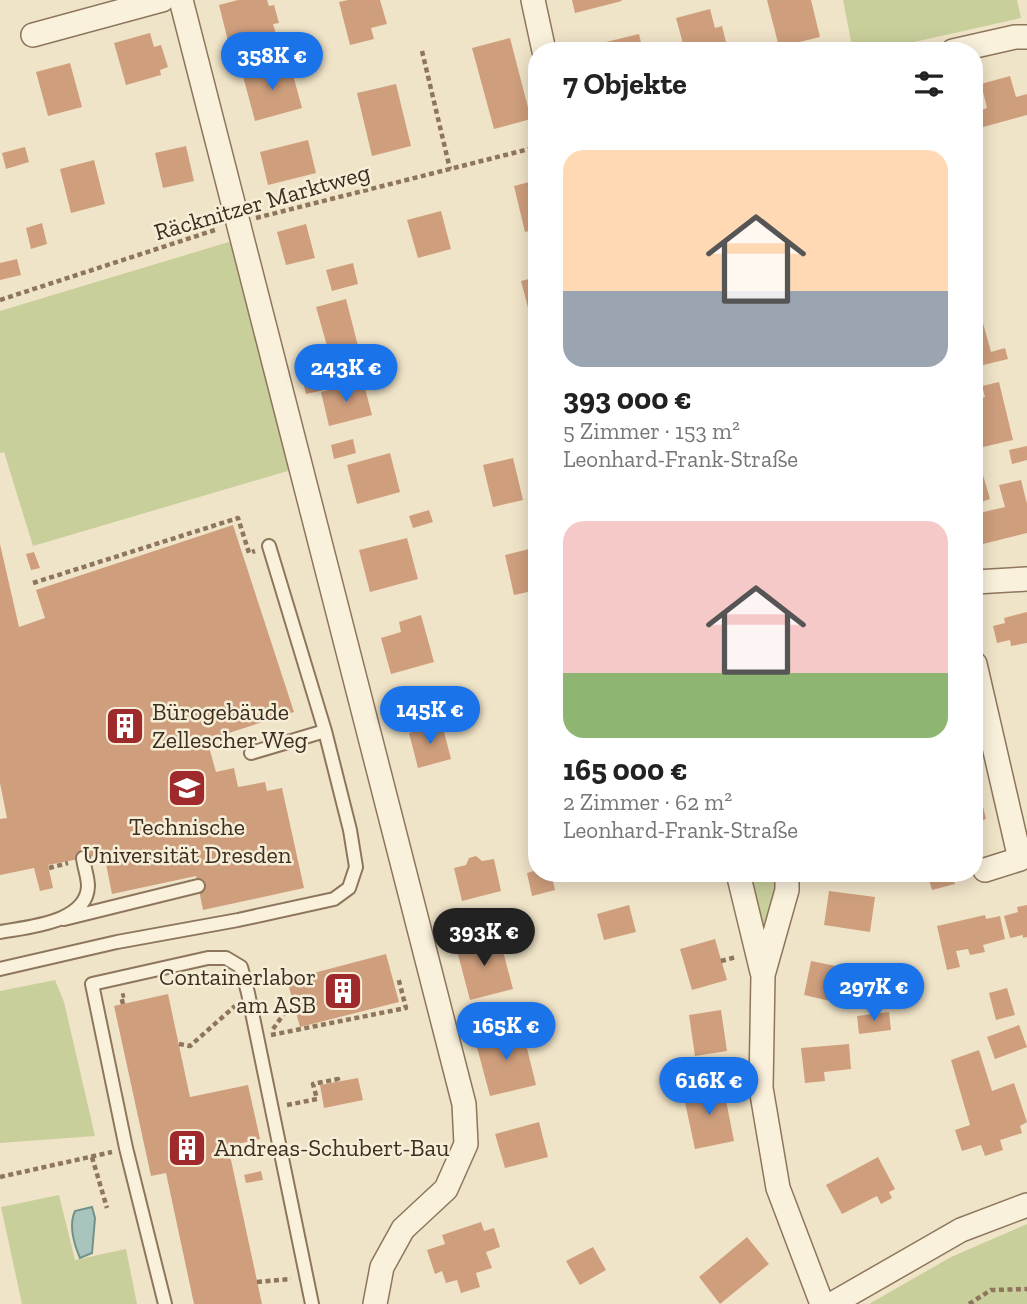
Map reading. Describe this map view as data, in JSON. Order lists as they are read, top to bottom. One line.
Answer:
{"streets":{"path":["Räcknitzer Marktweg"]},"places":{"building":["Bürogebäude Zellescher Weg","Containerlabor am ASB","Andreas-Schubert-Bau"],"school or university":["Technische Universität Dresden"]},"page":{"price":["358K €","243K €","145K €","393K €","297K €","165K €","616K €"],"heading":"7 Objekte","list":[{"name":"393 000 €","note":"5 Zimmer · 153 m² · Leonhard-Frank-Straße"},{"name":"165 000 €","note":"2 Zimmer · 62 m² · Leonhard-Frank-Straße"}]}}
